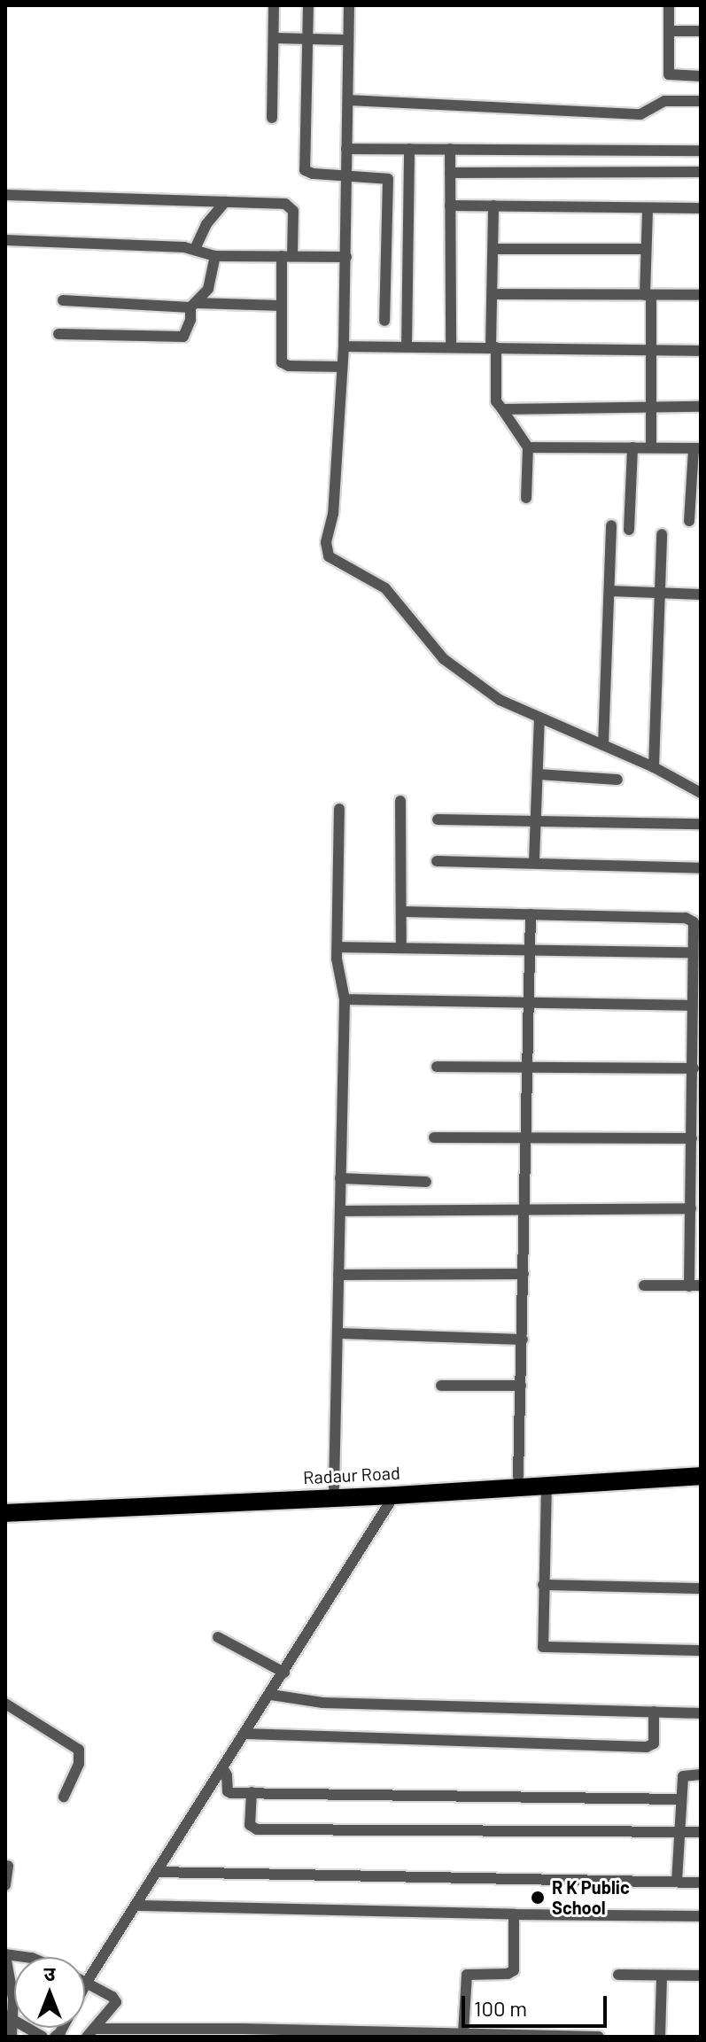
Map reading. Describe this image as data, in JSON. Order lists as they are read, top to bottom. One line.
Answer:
{"streets":{"main road":["Radaur Road"]},"places":["R K Public School"],"scale_bar":"100 m","north":"top"}
